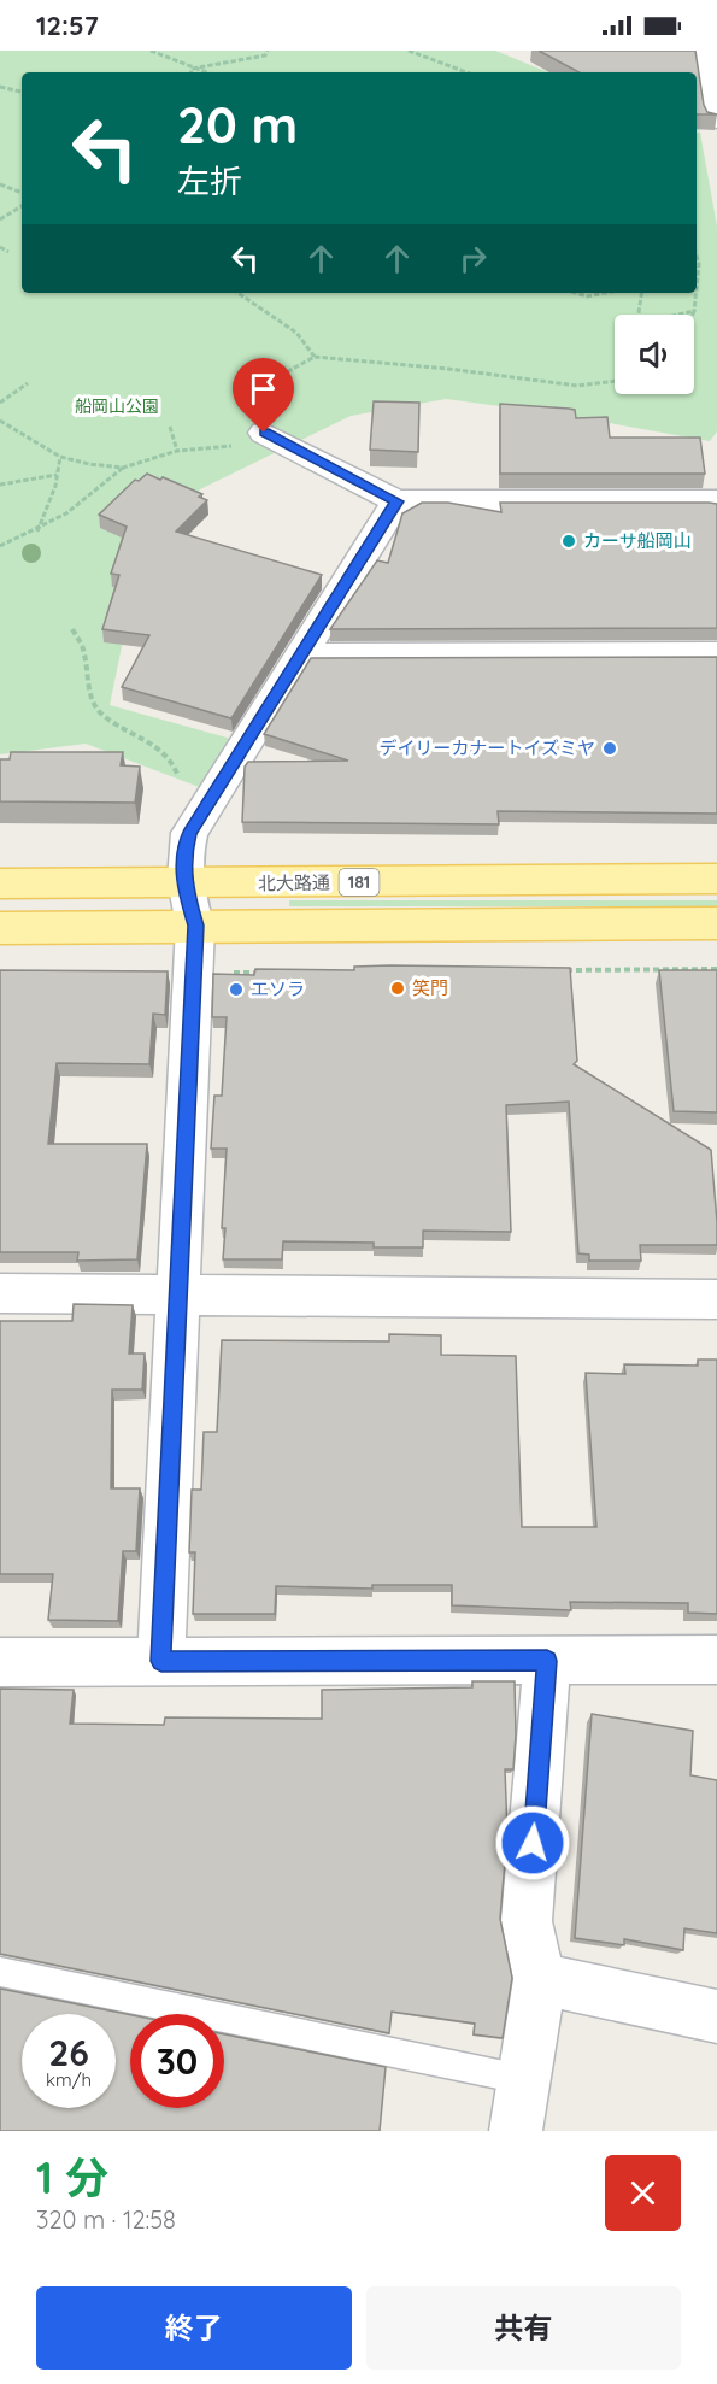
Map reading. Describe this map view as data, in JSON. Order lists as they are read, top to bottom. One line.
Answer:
{"streets":{"main road":["181","北大路通"]},"parks":["船岡山公園"],"places":["カーサ船岡山","デイリーカナートイズミヤ","笑門","エソラ"],"page":{"status":"12:57","turn":["20 m","左折"],"speed":"26 km/h","limit":"30","heading":["1 分","320 m · 12:58"],"buttons":["終了","共有"]}}
